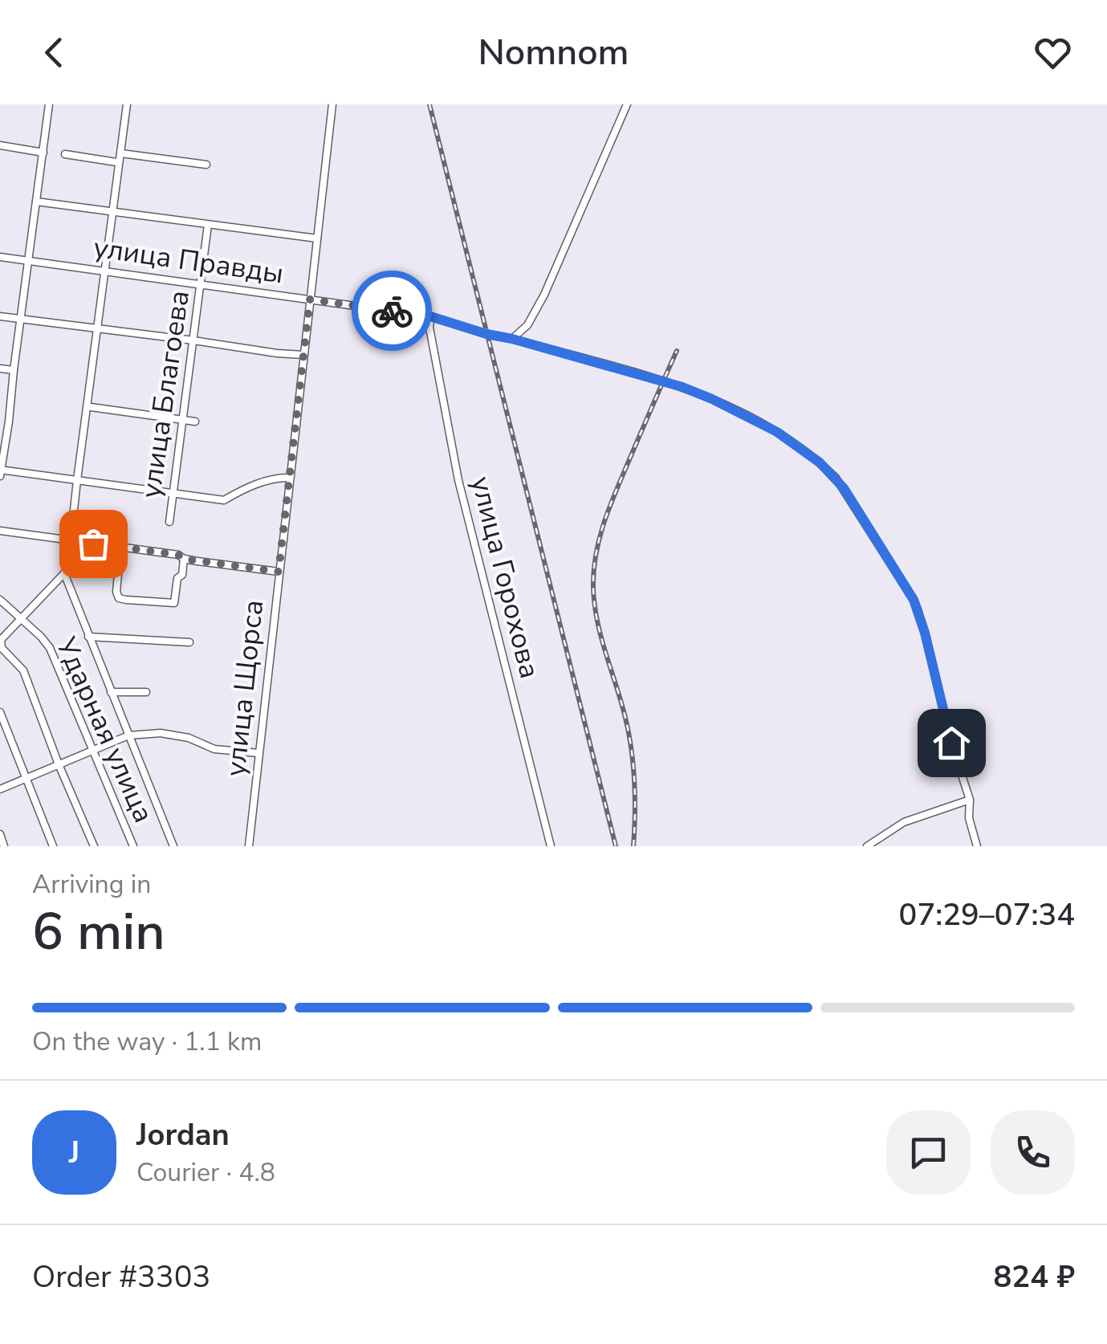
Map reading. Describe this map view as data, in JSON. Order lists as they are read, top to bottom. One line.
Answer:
{"streets":{"street":["улица Правды","улица Благоева","улица Горохова","улица Щорса","Ударная улица"]},"crossings":[["улица Правды","улица Благоева"],["улица Правды","улица Горохова"],["улица Правды","улица Щорса"]],"page":{"header":"Nomnom","heading":["6 min","Arriving in","07:29–07:34"],"panel":["Jordan","Courier · 4.8","Order #3303","824 ₽"],"bar":"On the way · 1.1 km","round":"J"}}
